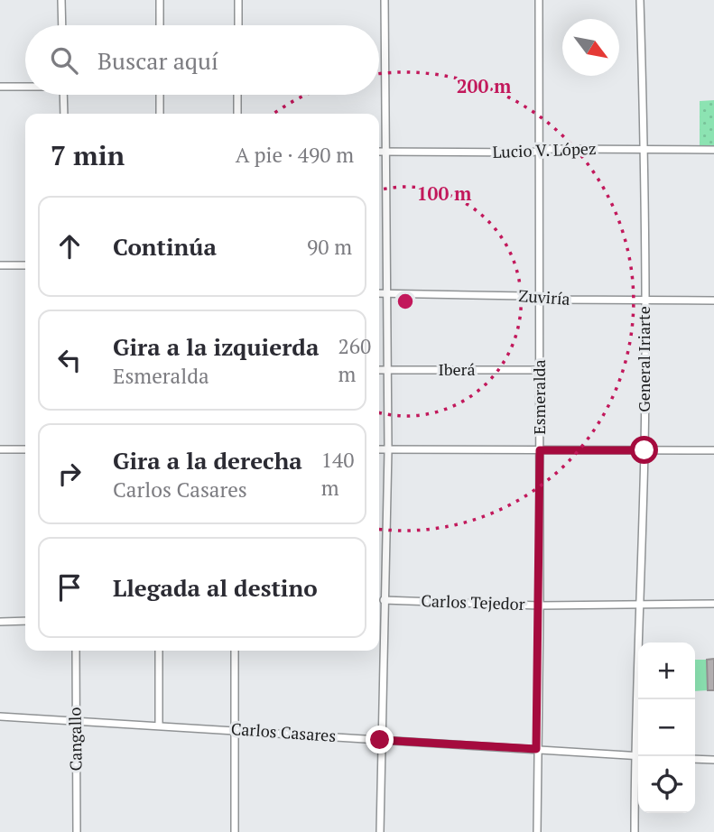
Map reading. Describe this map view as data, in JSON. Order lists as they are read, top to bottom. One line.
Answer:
{"streets":{"street":["Lucio V. López","Zuviría","General Iriarte","Iberá","Esmeralda","Carlos Tejedor","Carlos Casares","Cangallo"]},"crossings":[["Lucio V. López","General Iriarte"],["Lucio V. López","Esmeralda"],["Zuviría","General Iriarte"],["Zuviría","Esmeralda"],["General Iriarte","Carlos Tejedor"],["General Iriarte","Carlos Casares"],["Iberá","Esmeralda"],["Esmeralda","Carlos Tejedor"],["Esmeralda","Carlos Casares"],["Carlos Casares","Cangallo"]],"north":"bottom right","page":{"search":"Buscar aquí","heading":["7 min","A pie · 490 m"],"list":[["Continúa","90 m"],["Gira a la izquierda","Esmeralda","260 m"],["Gira a la derecha","Carlos Casares","140 m"],"Llegada al destino"],"map_buttons":["+","−"]},"rings":["200 m","100 m"]}
